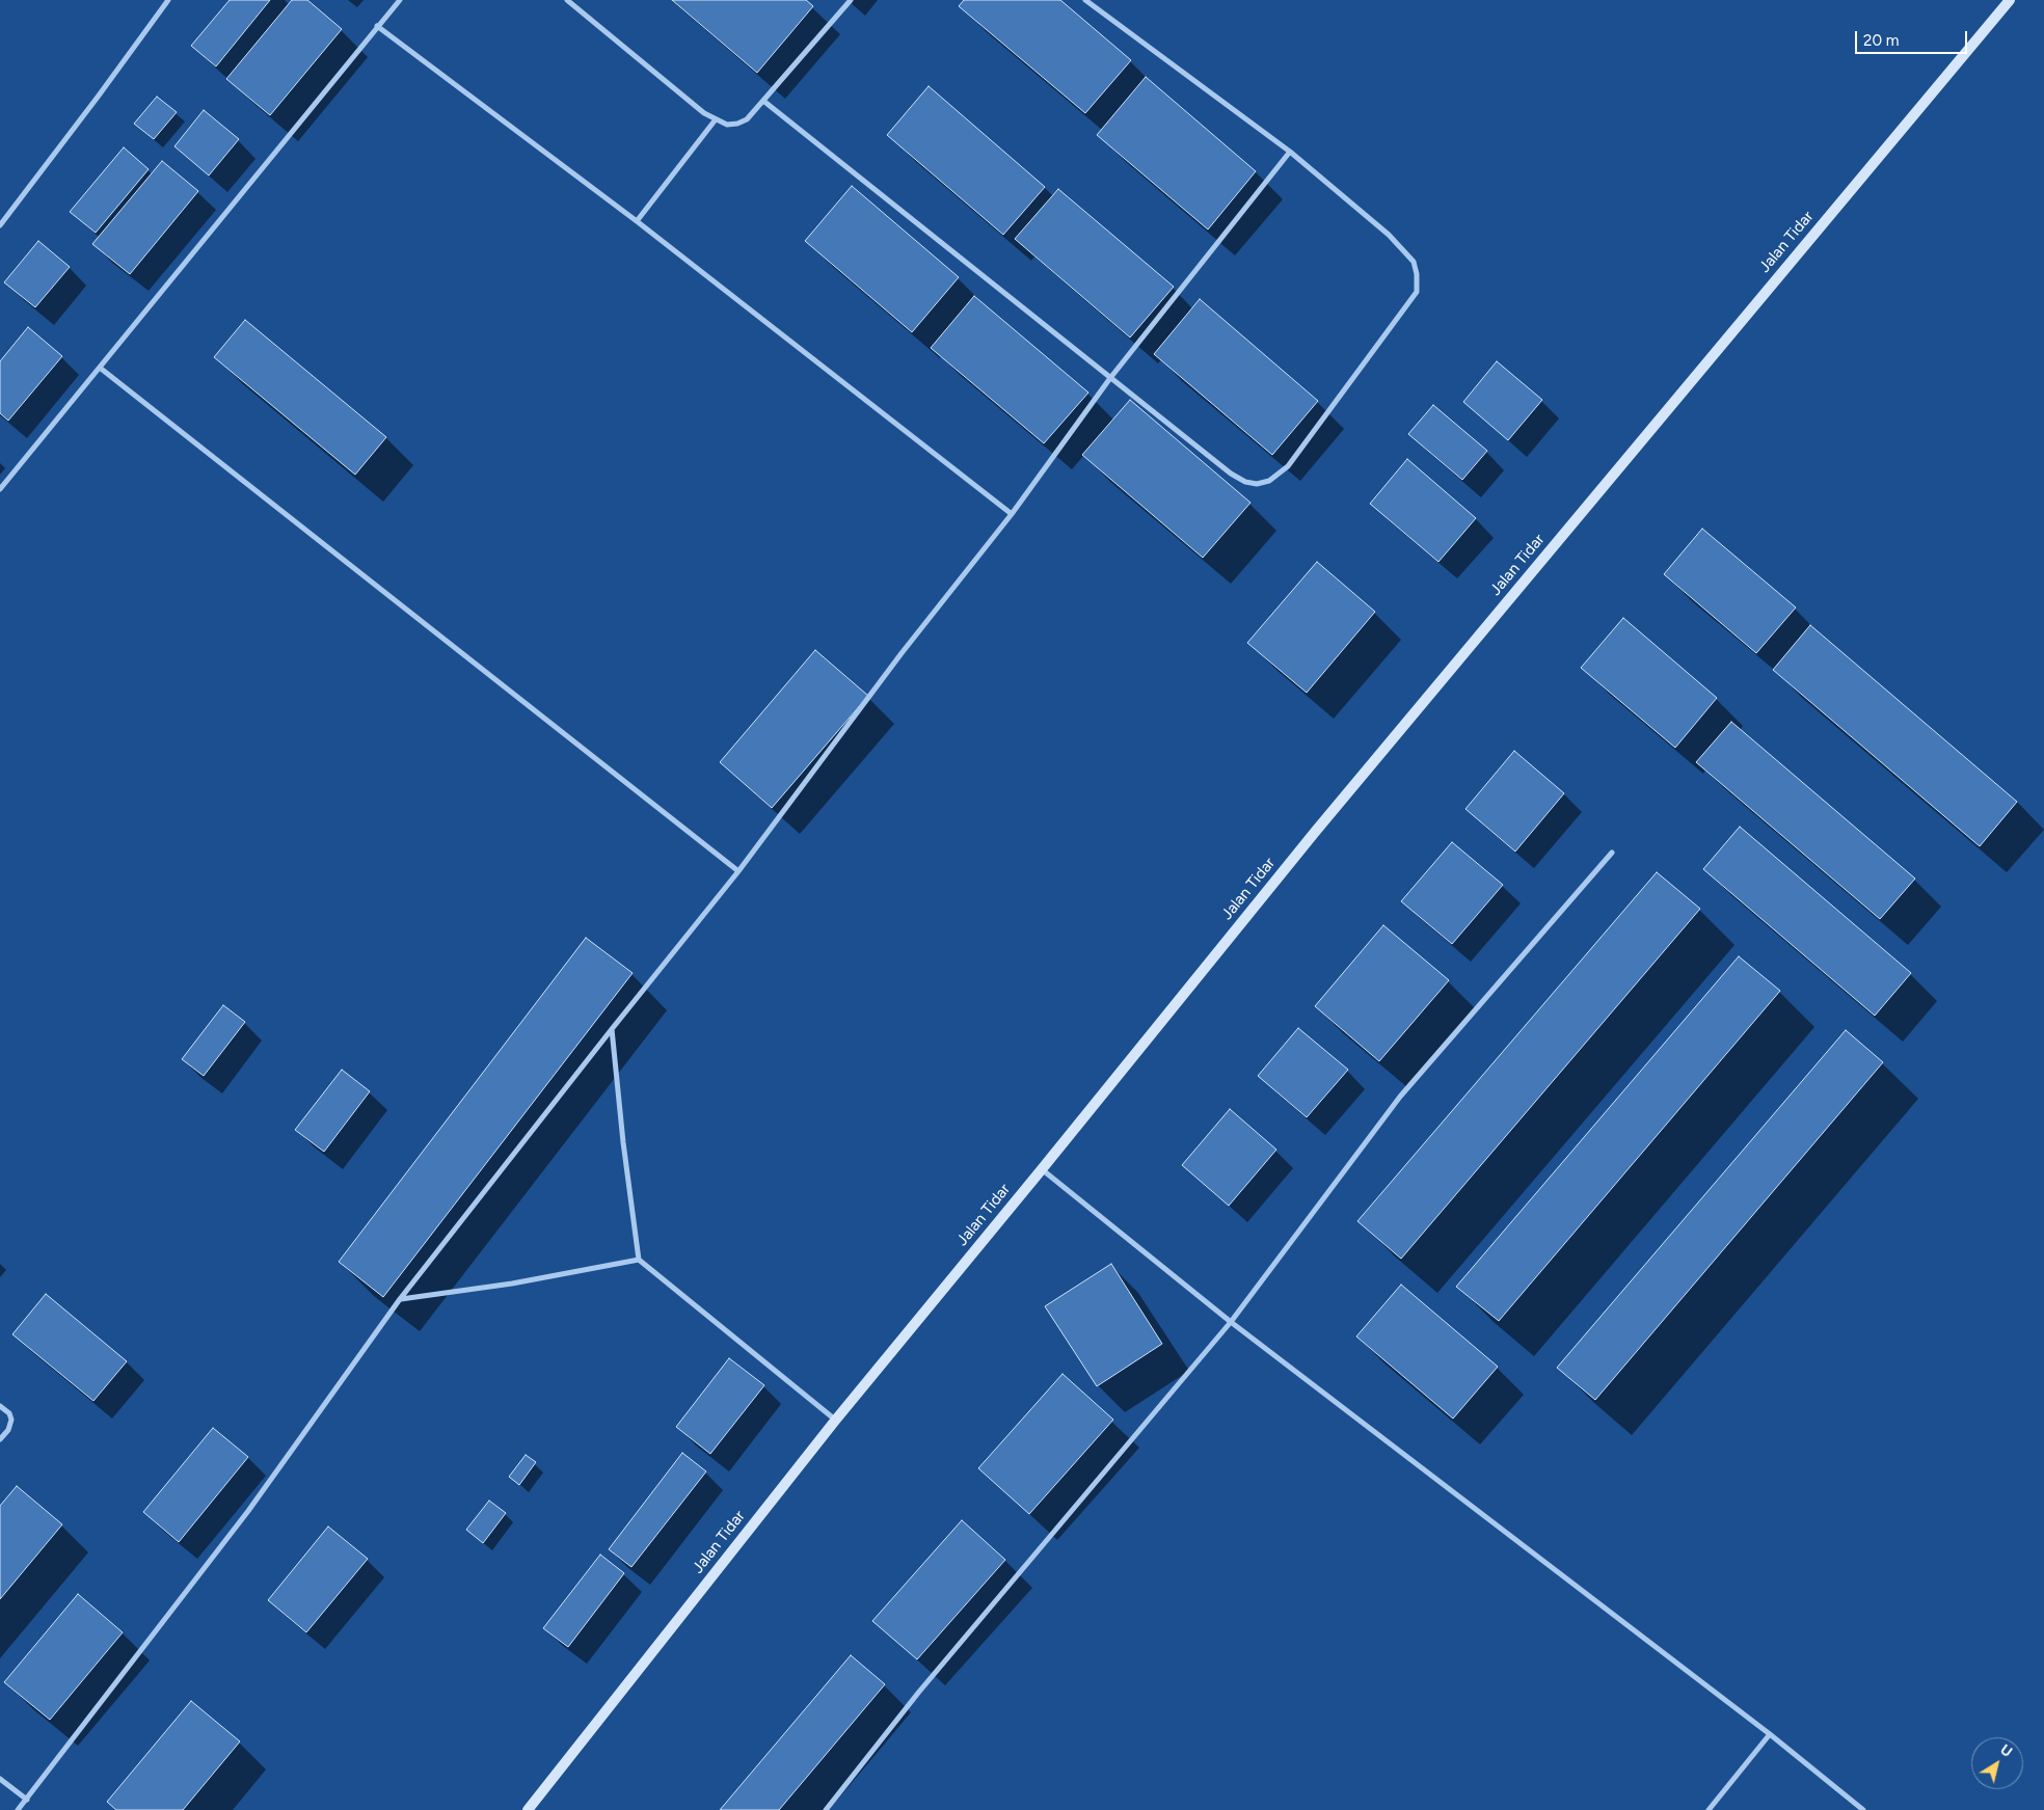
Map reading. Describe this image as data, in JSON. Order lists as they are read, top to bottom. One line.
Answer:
{"streets":{"main road":["Jalan Tidar"]},"scale_bar":"20 m","north":"top right"}
